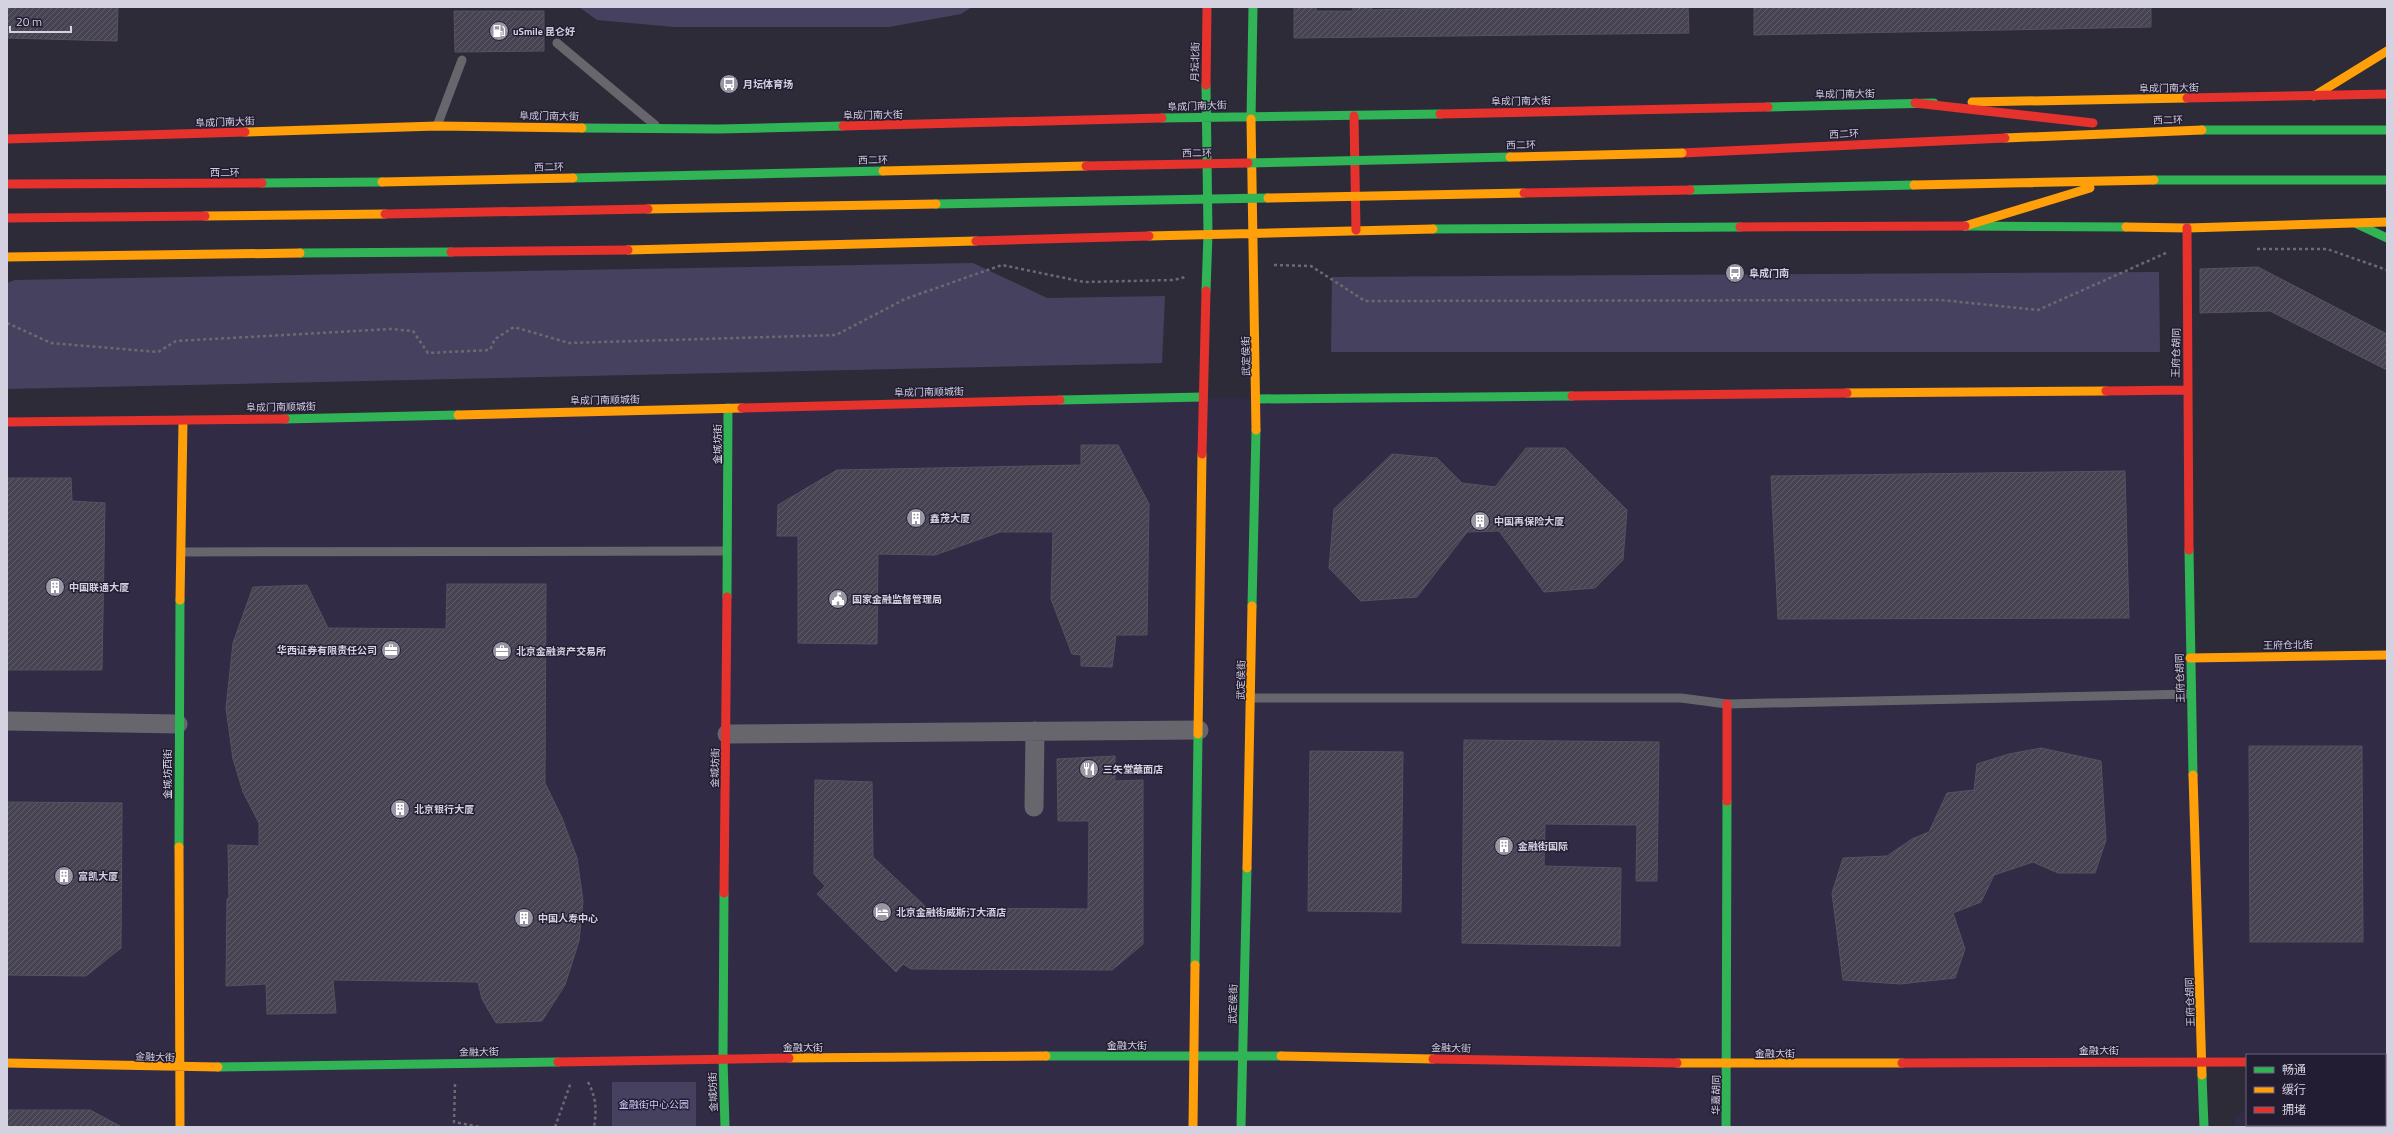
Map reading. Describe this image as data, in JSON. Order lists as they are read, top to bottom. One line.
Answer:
{"streets":{"main road":["月坛北街","阜成门南大街","西二环","王府仓胡同","武定侯街","阜成门南顺城街","金城坊街","王府仓北街","金城坊西街","金融大街","华嘉胡同"]},"crossings":[["月坛北街","阜成门南大街"],["阜成门南大街","武定侯街"],["王府仓胡同","王府仓北街"],["王府仓胡同","金融大街"],["武定侯街","金融大街"],["阜成门南顺城街","金城坊街"],["阜成门南顺城街","金城坊西街"],["金城坊街","金融大街"],["金城坊西街","金融大街"],["金融大街","华嘉胡同"]],"parks":["金融街中心公园"],"places":{"fuel station":["uSmile 昆仑好"],"bus stop":["月坛体育场","阜成门南"],"building":["鑫茂大厦","中国再保险大厦","中国联通大厦","北京银行大厦","金融街国际","富凯大厦","中国人寿中心"],"public building":["国家金融监督管理局"],"office":["华西证券有限责任公司","北京金融资产交易所"],"restaurant":["三矢堂蘸面店"],"hotel":["北京金融街威斯汀大酒店"]},"legend":["畅通","缓行","拥堵"],"scale_bar":"20 m"}
